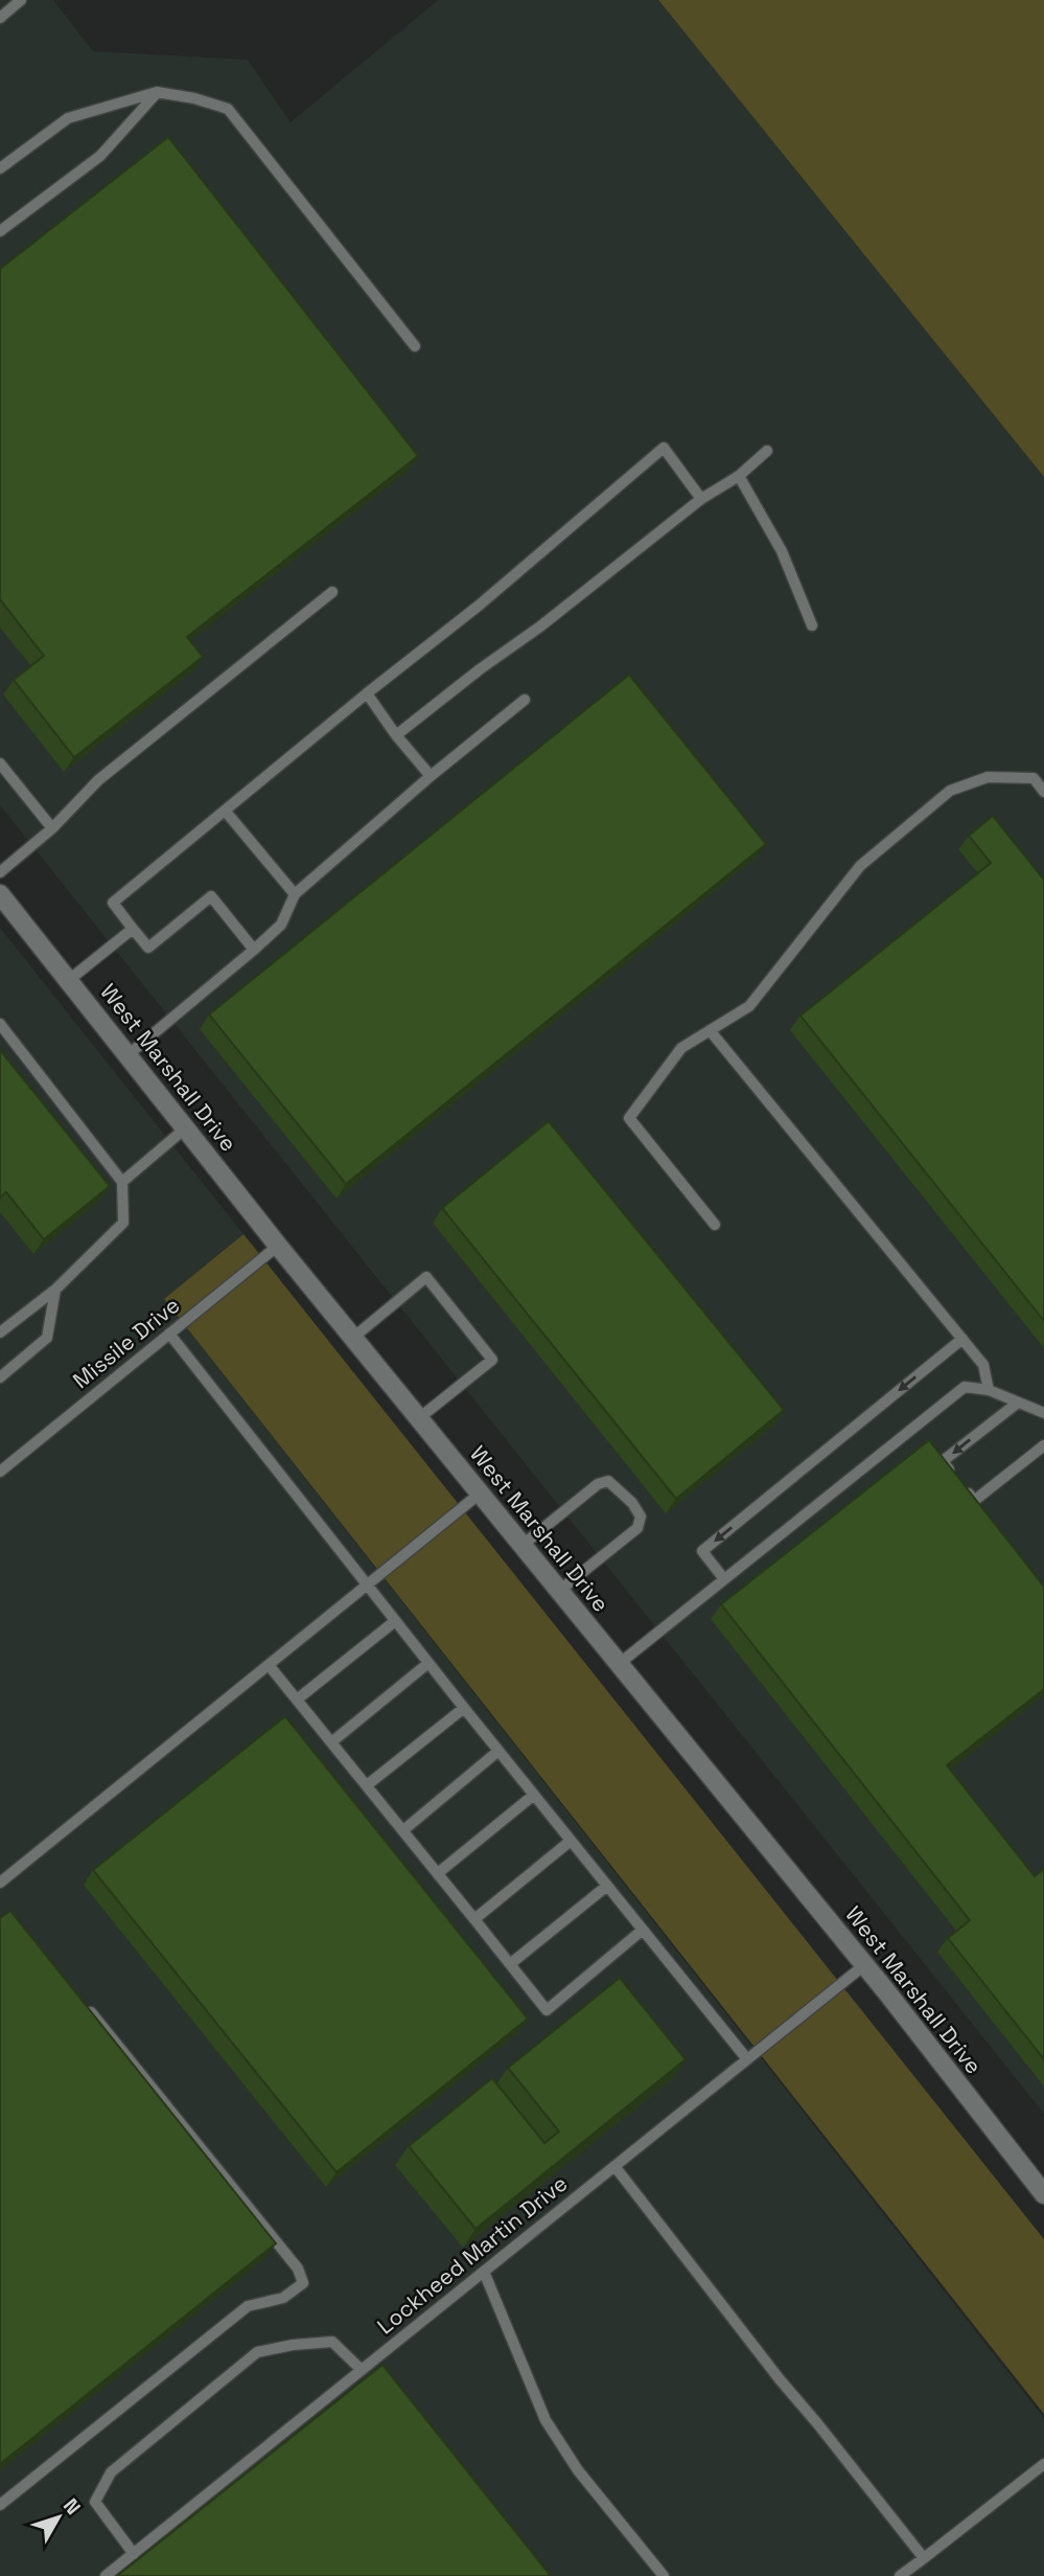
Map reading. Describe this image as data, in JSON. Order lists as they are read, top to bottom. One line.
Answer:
{"streets":{"main road":["West Marshall Drive"],"lane":["Missile Drive","Lockheed Martin Drive"]},"crossings":[["West Marshall Drive","Missile Drive"],["West Marshall Drive","Lockheed Martin Drive"]],"north":"top right"}
